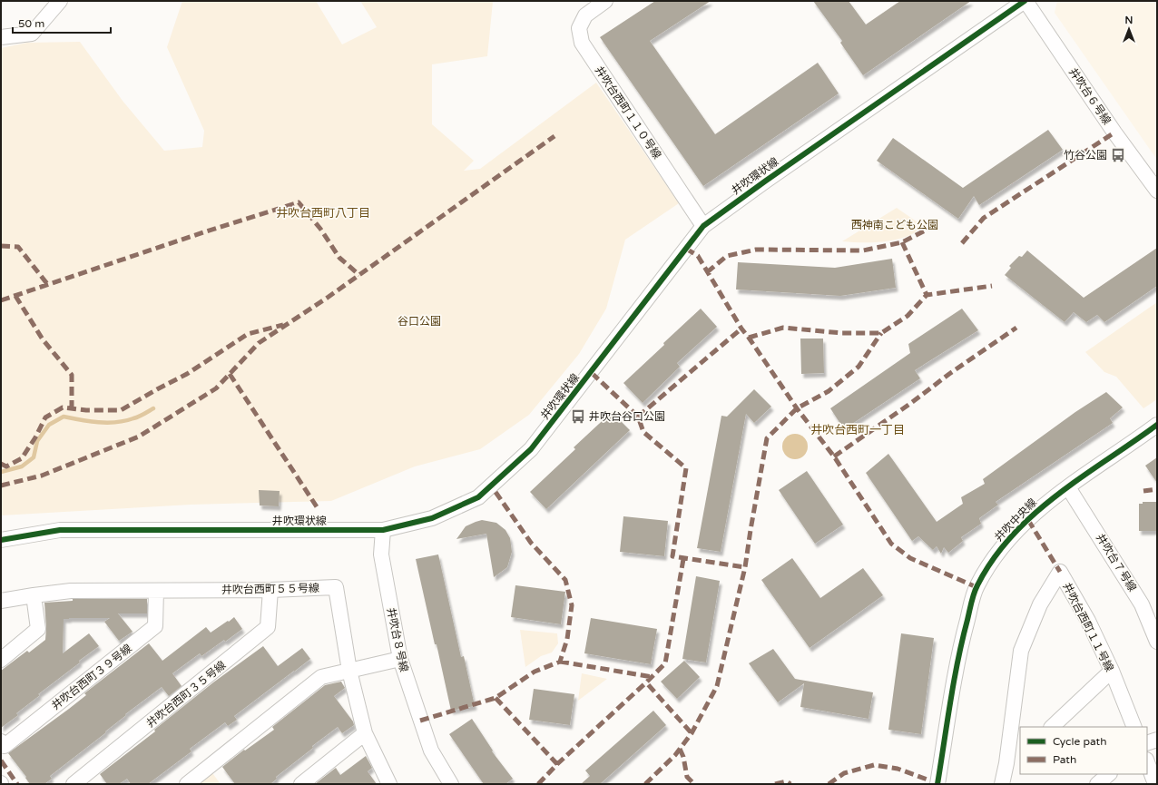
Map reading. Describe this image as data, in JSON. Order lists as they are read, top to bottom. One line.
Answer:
{"streets":{"street":["井吹台６号線","井吹台西町１１０号線","井吹環状線","井吹中央線","井吹台７号線","井吹台西町５５号線","井吹台西町１１号線","井吹台８号線","井吹台西町３９号線","井吹台西町３５号線"]},"crossings":[["井吹台６号線","井吹環状線"],["井吹台西町１１０号線","井吹環状線"],["井吹環状線","井吹台８号線"],["井吹中央線","井吹台７号線"],["井吹台西町５５号線","井吹台西町３９号線"],["井吹台西町５５号線","井吹台西町３５号線"]],"districts":["井吹台西町八丁目","井吹台西町一丁目"],"parks":["西神南こども公園","谷口公園"],"places":{"bus stop":["竹谷公園","井吹台谷口公園"]},"legend":["Cycle path","Path"],"scale_bar":"50 m","north":"top"}
